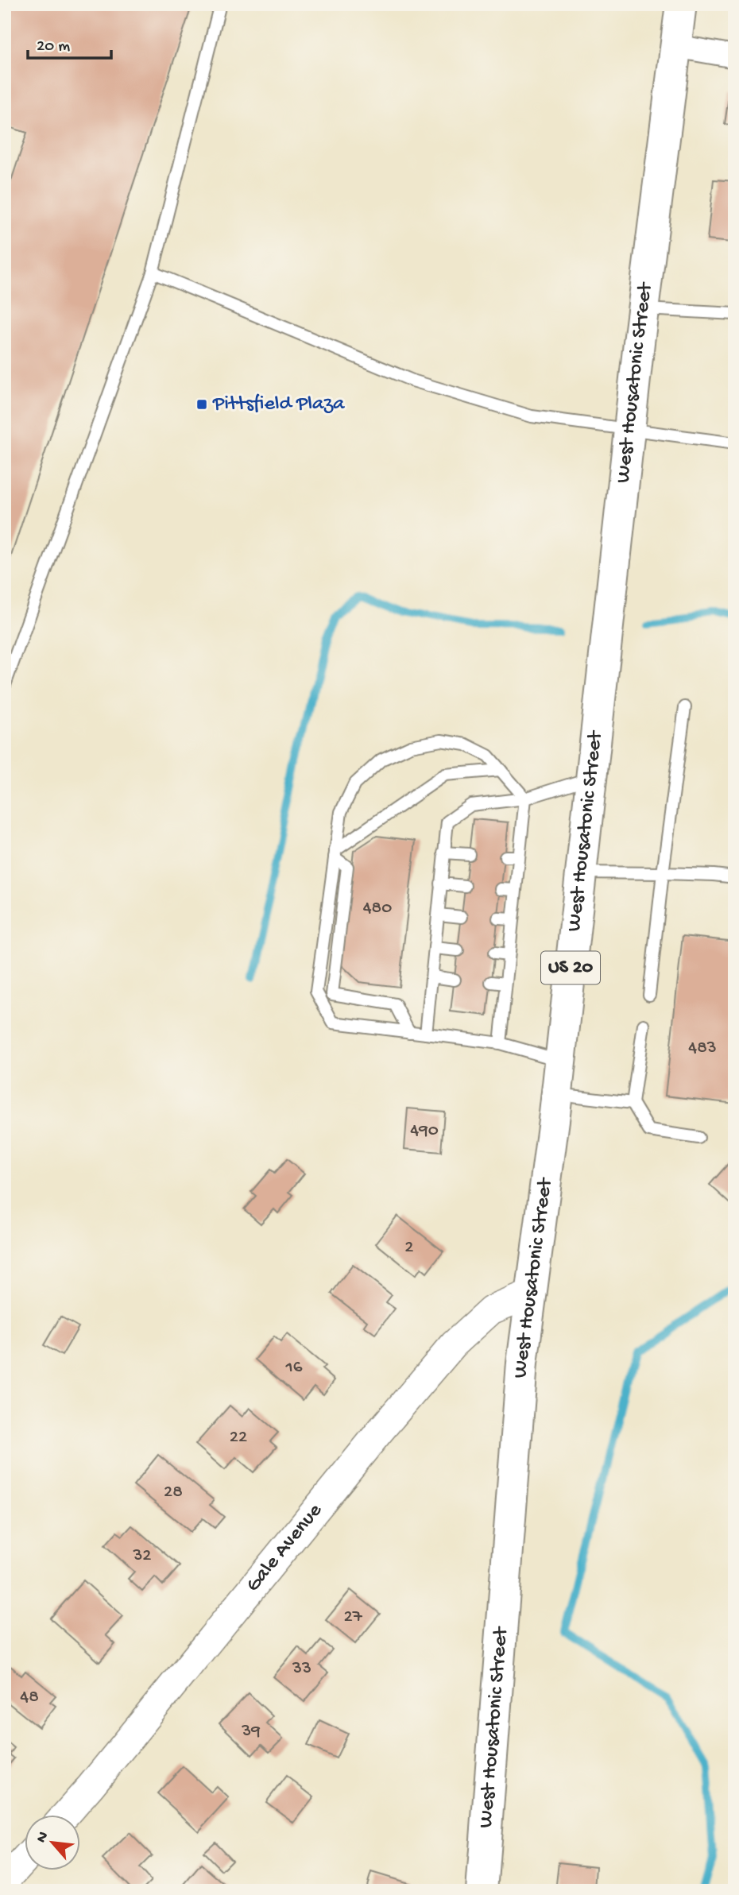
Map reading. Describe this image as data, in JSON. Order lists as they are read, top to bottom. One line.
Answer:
{"streets":{"highway":["West Housatonic Street","US 20"],"street":["Gale Avenue"]},"crossings":[["West Housatonic Street","Gale Avenue"]],"places":{"transit":["Pittsfield Plaza"]},"house_numbers":["480","483","490","2","16","22","28","32","27","33","48","39"],"scale_bar":"20 m","north":"top left"}
